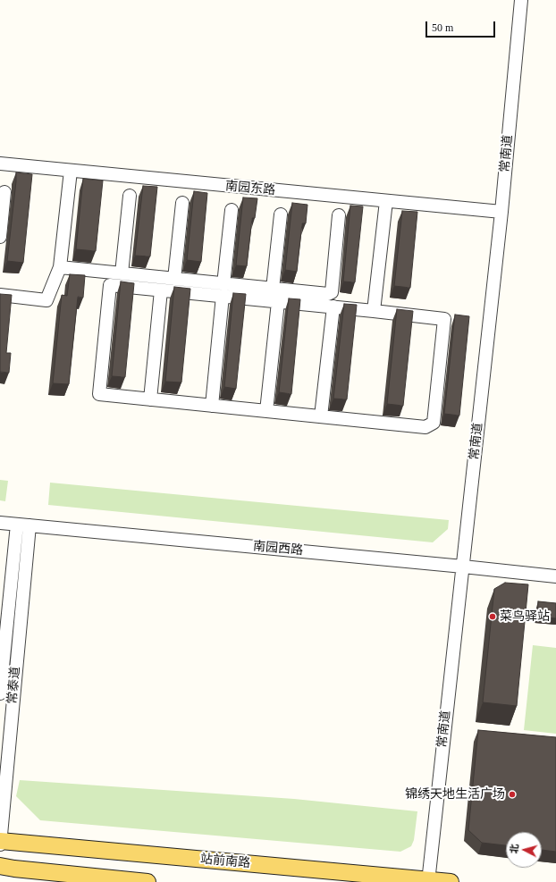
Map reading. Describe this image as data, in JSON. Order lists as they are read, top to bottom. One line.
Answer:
{"streets":{"main road":["站前南路"],"street":["常南道","南园东路","南园西路","常泰道"]},"crossings":[["常南道","南园东路"],["常南道","南园西路"],["常南道","站前南路"],["南园西路","常泰道"],["常泰道","站前南路"]],"places":["菜鸟驿站","锦绣天地生活广场"],"scale_bar":"50 m","north":"left"}
